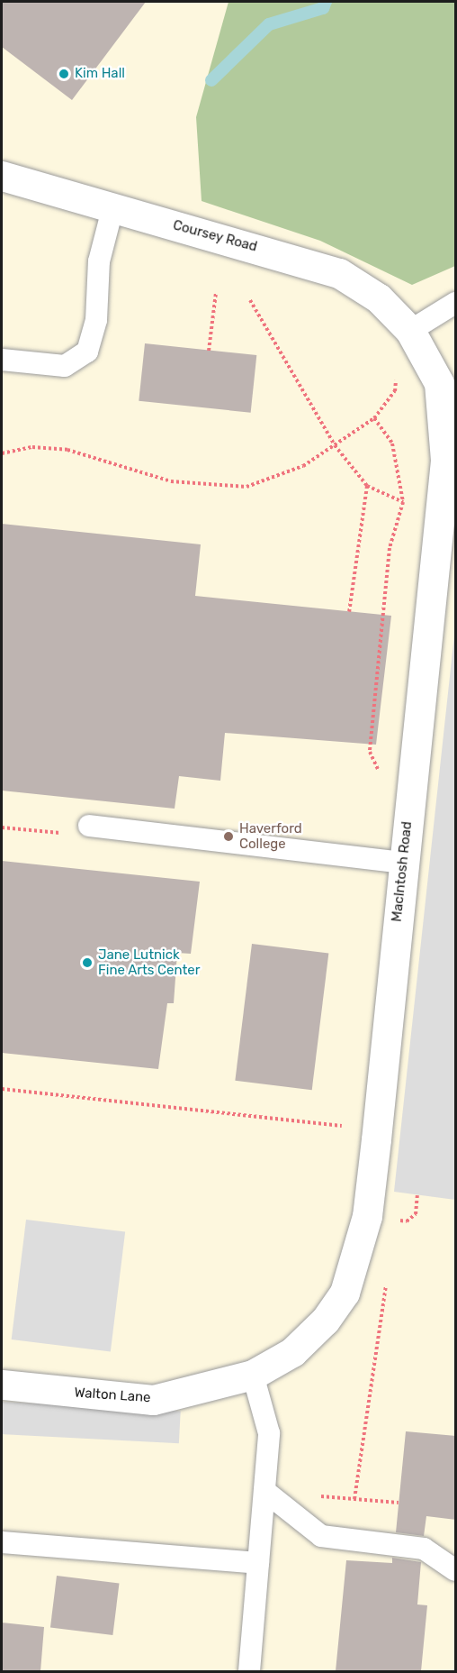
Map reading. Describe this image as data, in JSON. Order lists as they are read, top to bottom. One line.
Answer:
{"streets":{"street":["Coursey Road","MacIntosh Road","Walton Lane"]},"crossings":[["Coursey Road","MacIntosh Road"],["MacIntosh Road","Walton Lane"]],"places":["Kim Hall","Haverford College","Jane Lutnick Fine Arts Center"]}
